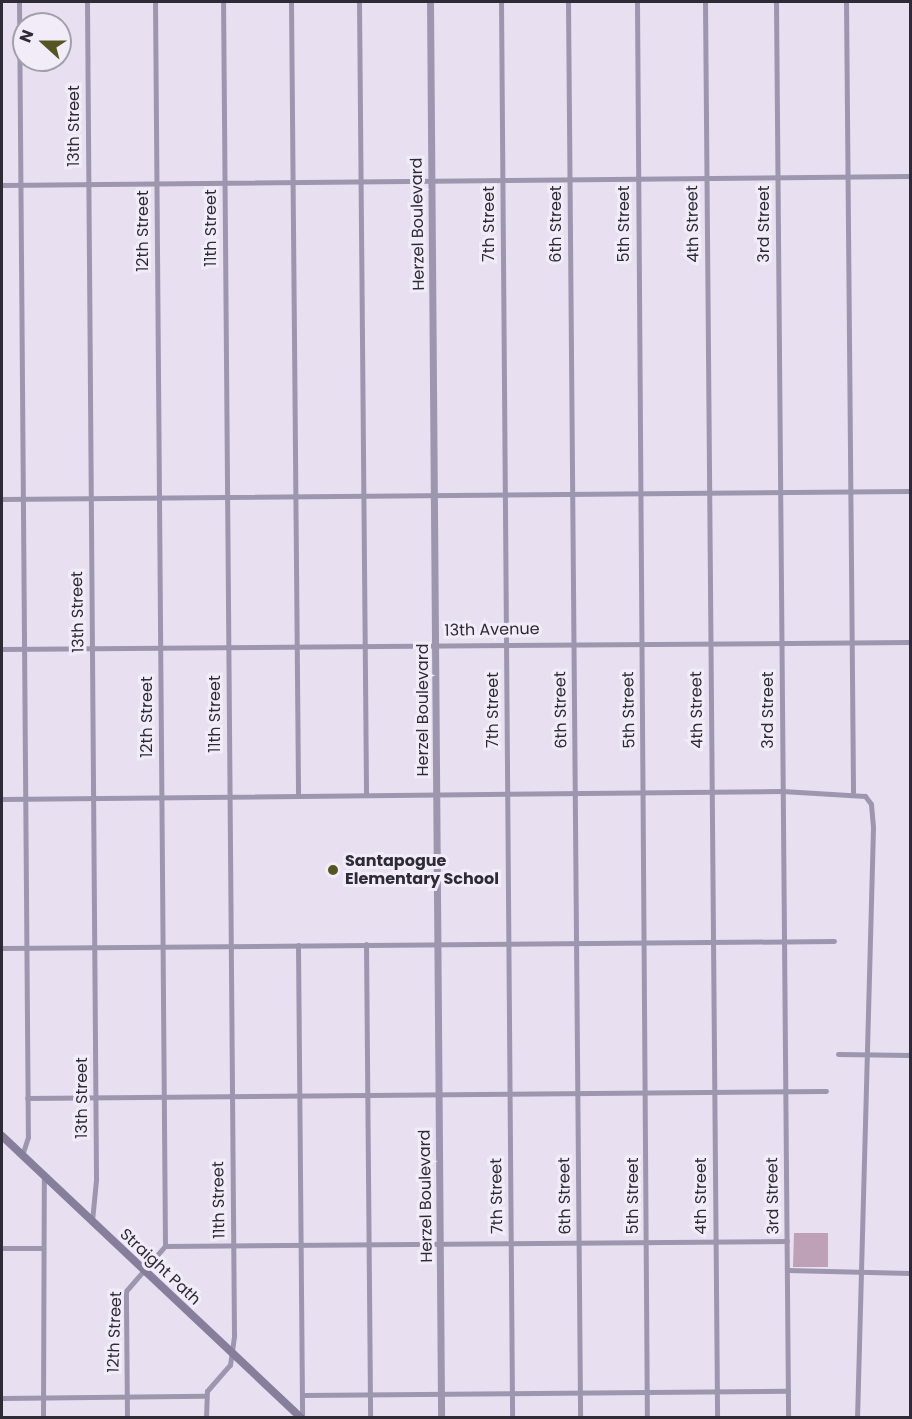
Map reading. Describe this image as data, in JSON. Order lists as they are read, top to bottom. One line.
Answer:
{"streets":{"main road":["Straight Path"],"street":["13th Street","Herzel Boulevard","7th Street","6th Street","5th Street","4th Street","3rd Street","11th Street","12th Street","13th Avenue"]},"crossings":[["13th Street","13th Avenue"],["13th Street","Straight Path"],["Herzel Boulevard","13th Avenue"],["7th Street","13th Avenue"],["6th Street","13th Avenue"],["5th Street","13th Avenue"],["4th Street","13th Avenue"],["3rd Street","13th Avenue"],["11th Street","13th Avenue"],["11th Street","Straight Path"],["12th Street","13th Avenue"],["12th Street","Straight Path"]],"places":["Santapogue Elementary School"],"north":"left"}
